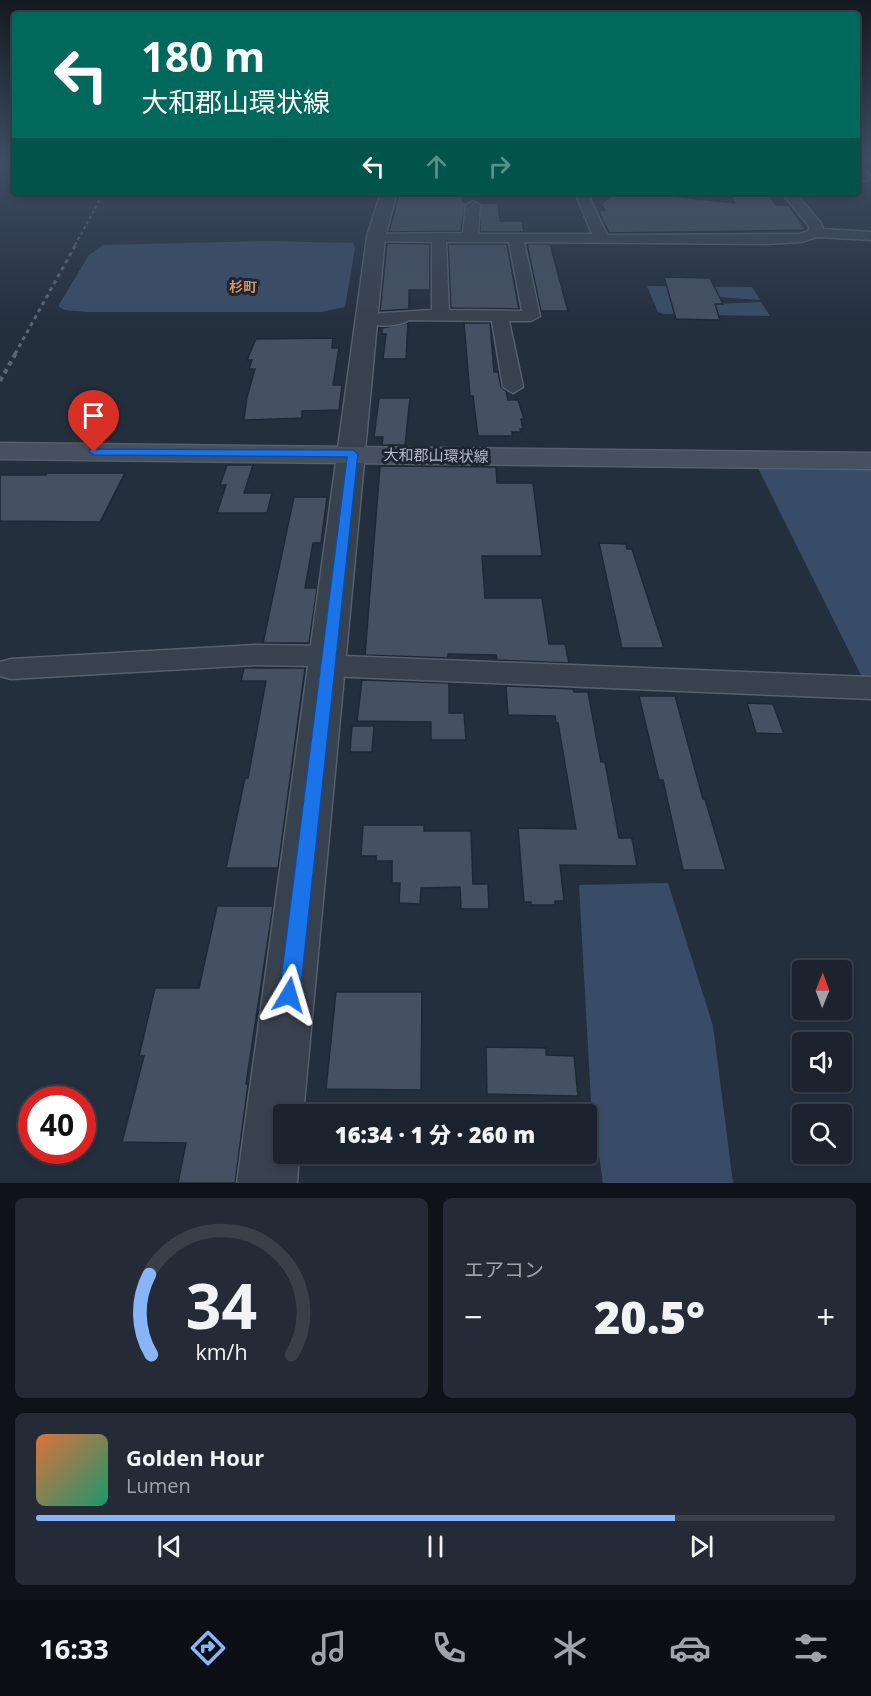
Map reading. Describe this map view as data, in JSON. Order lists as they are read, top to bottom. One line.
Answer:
{"streets":{"main road":["大和郡山環状線"]},"districts":["杉町"],"north":"top","page":{"turn":["180 m","大和郡山環状線"],"limit":"40","trip":"16:34 · 1 分 · 260 m","tile":"エアコン","heat":["−","20.5°","+"],"song":["Golden Hour","Lumen"],"tabs":"16:33","gauge":["34","km/h"]}}
